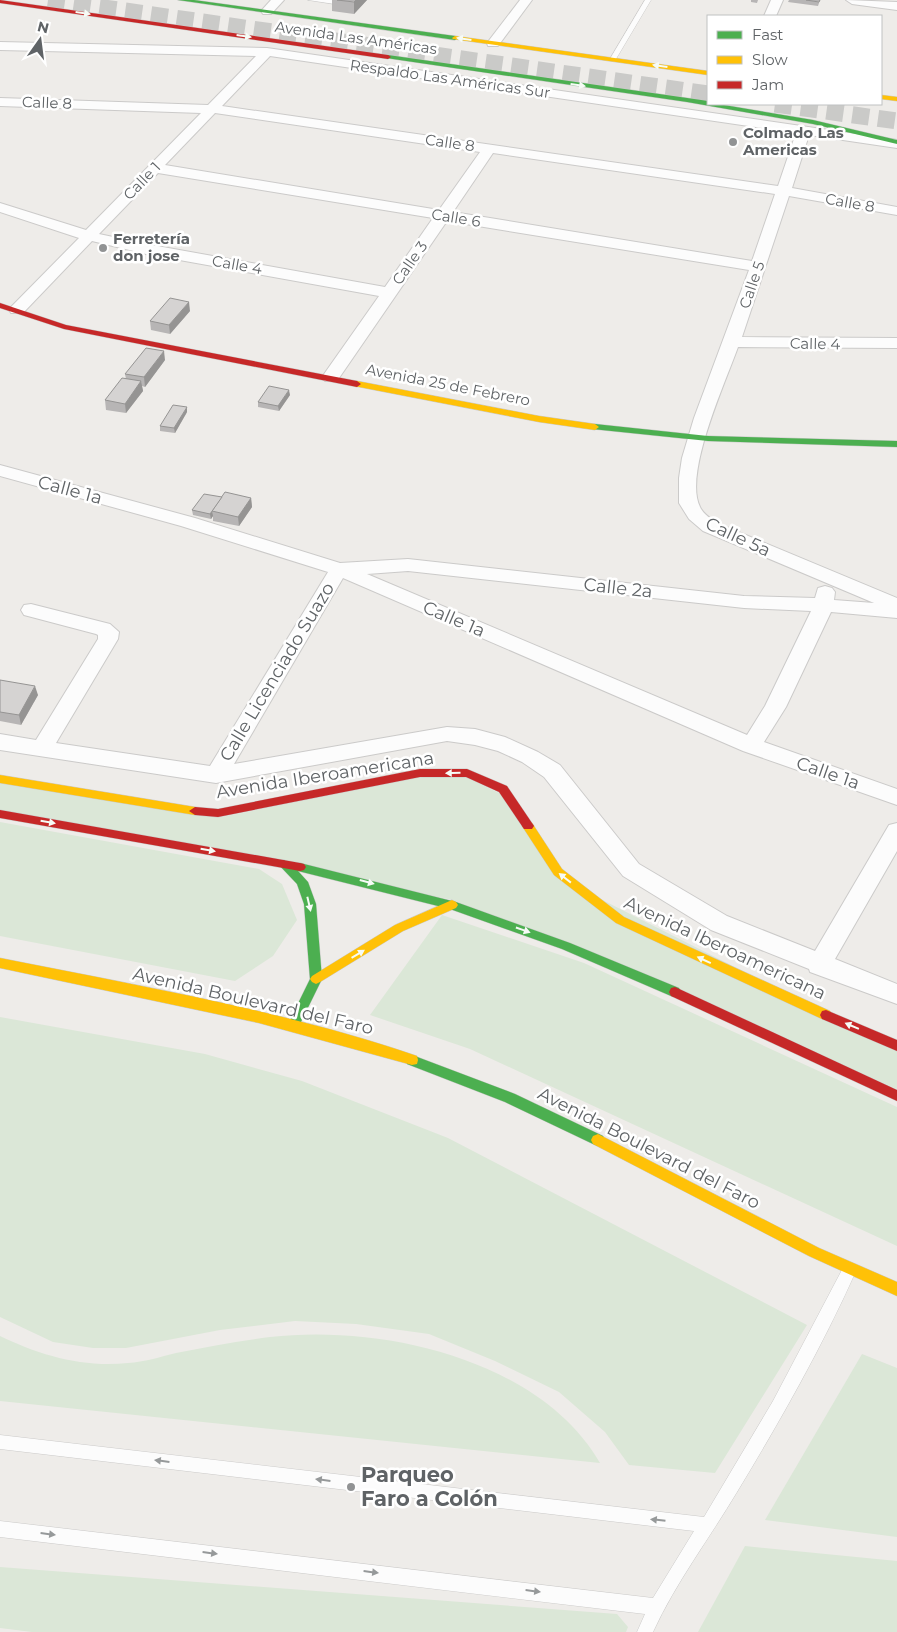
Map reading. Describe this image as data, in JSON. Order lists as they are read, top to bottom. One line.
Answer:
{"streets":{"main road":["Avenida Las Américas","Avenida 25 de Febrero","Avenida Iberoamericana","Avenida Boulevard del Faro"],"street":["Respaldo Las Américas Sur","Calle 8","Calle 1","Calle 6","Calle 3","Calle 4","Calle 5","Calle 1a","Calle 5a","Calle 2a","Calle Licenciado Suazo"]},"crossings":[["Respaldo Las Américas Sur","Calle 1"],["Respaldo Las Américas Sur","Calle 5"],["Calle 8","Calle 1"],["Calle 8","Calle 3"],["Calle 8","Calle 5"],["Calle 1","Calle 6"],["Calle 1","Calle 4"],["Calle 1","Avenida 25 de Febrero"],["Calle 6","Calle 3"],["Calle 6","Calle 5"],["Calle 3","Calle 4"],["Calle 3","Avenida 25 de Febrero"],["Calle 4","Calle 5"],["Calle 5","Avenida 25 de Febrero"],["Calle 5","Calle 5a"],["Avenida 25 de Febrero","Calle 5a"],["Calle 1a","Calle 2a"],["Calle 1a","Calle Licenciado Suazo"],["Calle 2a","Calle Licenciado Suazo"]],"places":["Colmado Las Americas","Ferretería don jose","Parqueo Faro a Colón"],"legend":["Fast","Slow","Jam"],"north":"top"}
